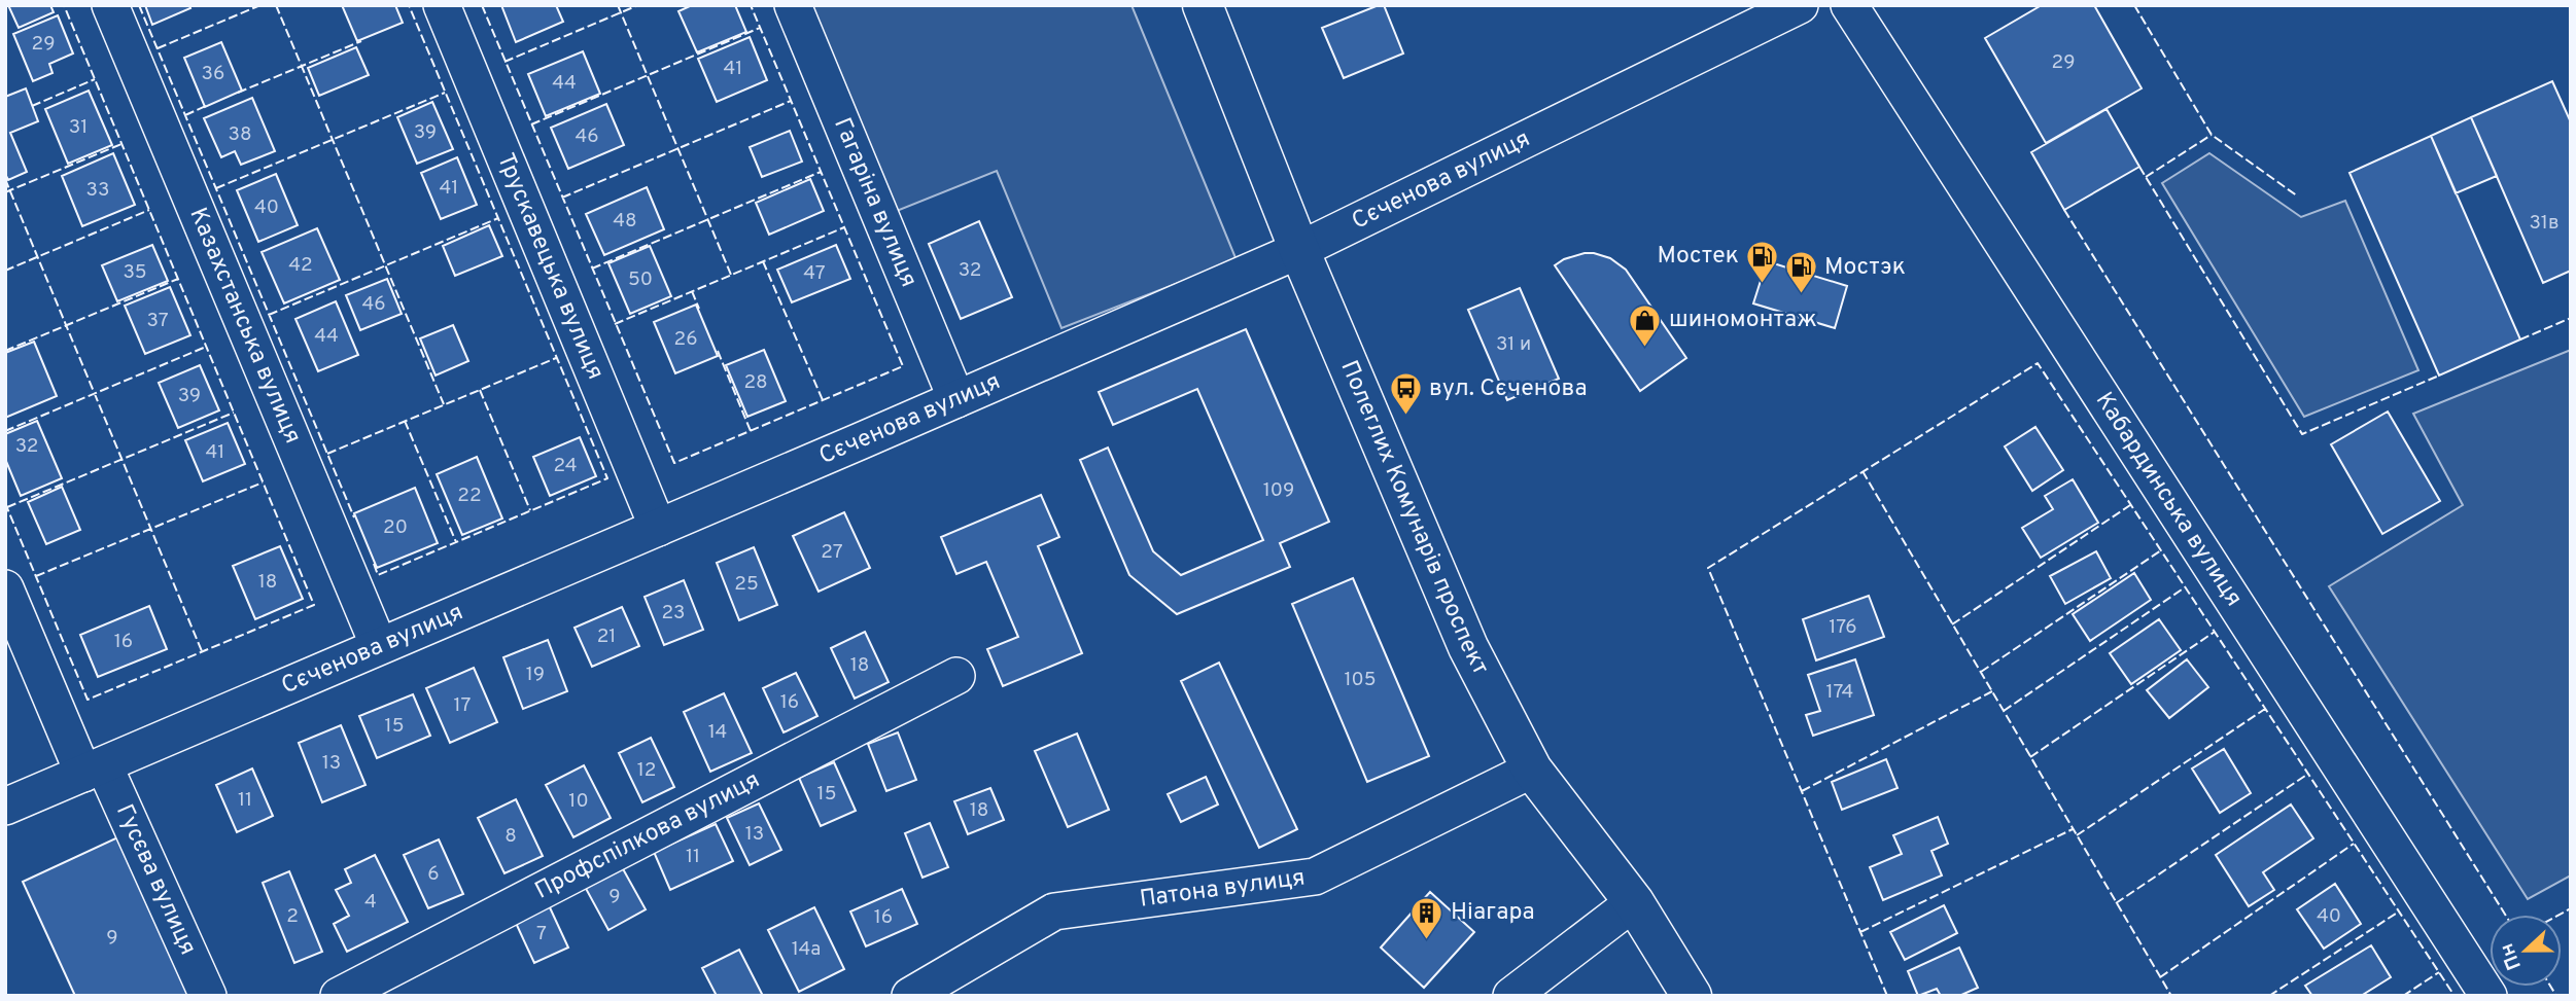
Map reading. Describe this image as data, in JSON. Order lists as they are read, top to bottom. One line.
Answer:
{"streets":{"main road":["Полеглих Комунарів проспект"],"street":["Сєченова вулиця","Гагаріна вулиця","Трускавецька вулиця","Казахстанська вулиця","Кабардинська вулиця","Профспілкова вулиця","Гусєва вулиця","Патона вулиця"]},"crossings":[["Сєченова вулиця","Гагаріна вулиця"],["Сєченова вулиця","Трускавецька вулиця"],["Сєченова вулиця","Казахстанська вулиця"],["Сєченова вулиця","Полеглих Комунарів проспект"],["Сєченова вулиця","Гусєва вулиця"],["Полеглих Комунарів проспект","Патона вулиця"]],"places":{"fuel station":["Мостек","Мостэк"],"shop":["шиномонтаж"],"bus stop":["вул. Сєченова"],"building":["Ніагара"]},"house_numbers":["29","29","41","36","44","31","39","38","46","41","33","40","48","31в","42","32","35","47","50","46","37","44","26","31 и","28","39","32","41","24","109","22","20","27","18","25","23","176","21","16","18","19","105","174","16","17","15","14","13","12","15","11","10","18","13","8","11","6","9","4","2","40","16","7","9","14а"],"north":"left"}
